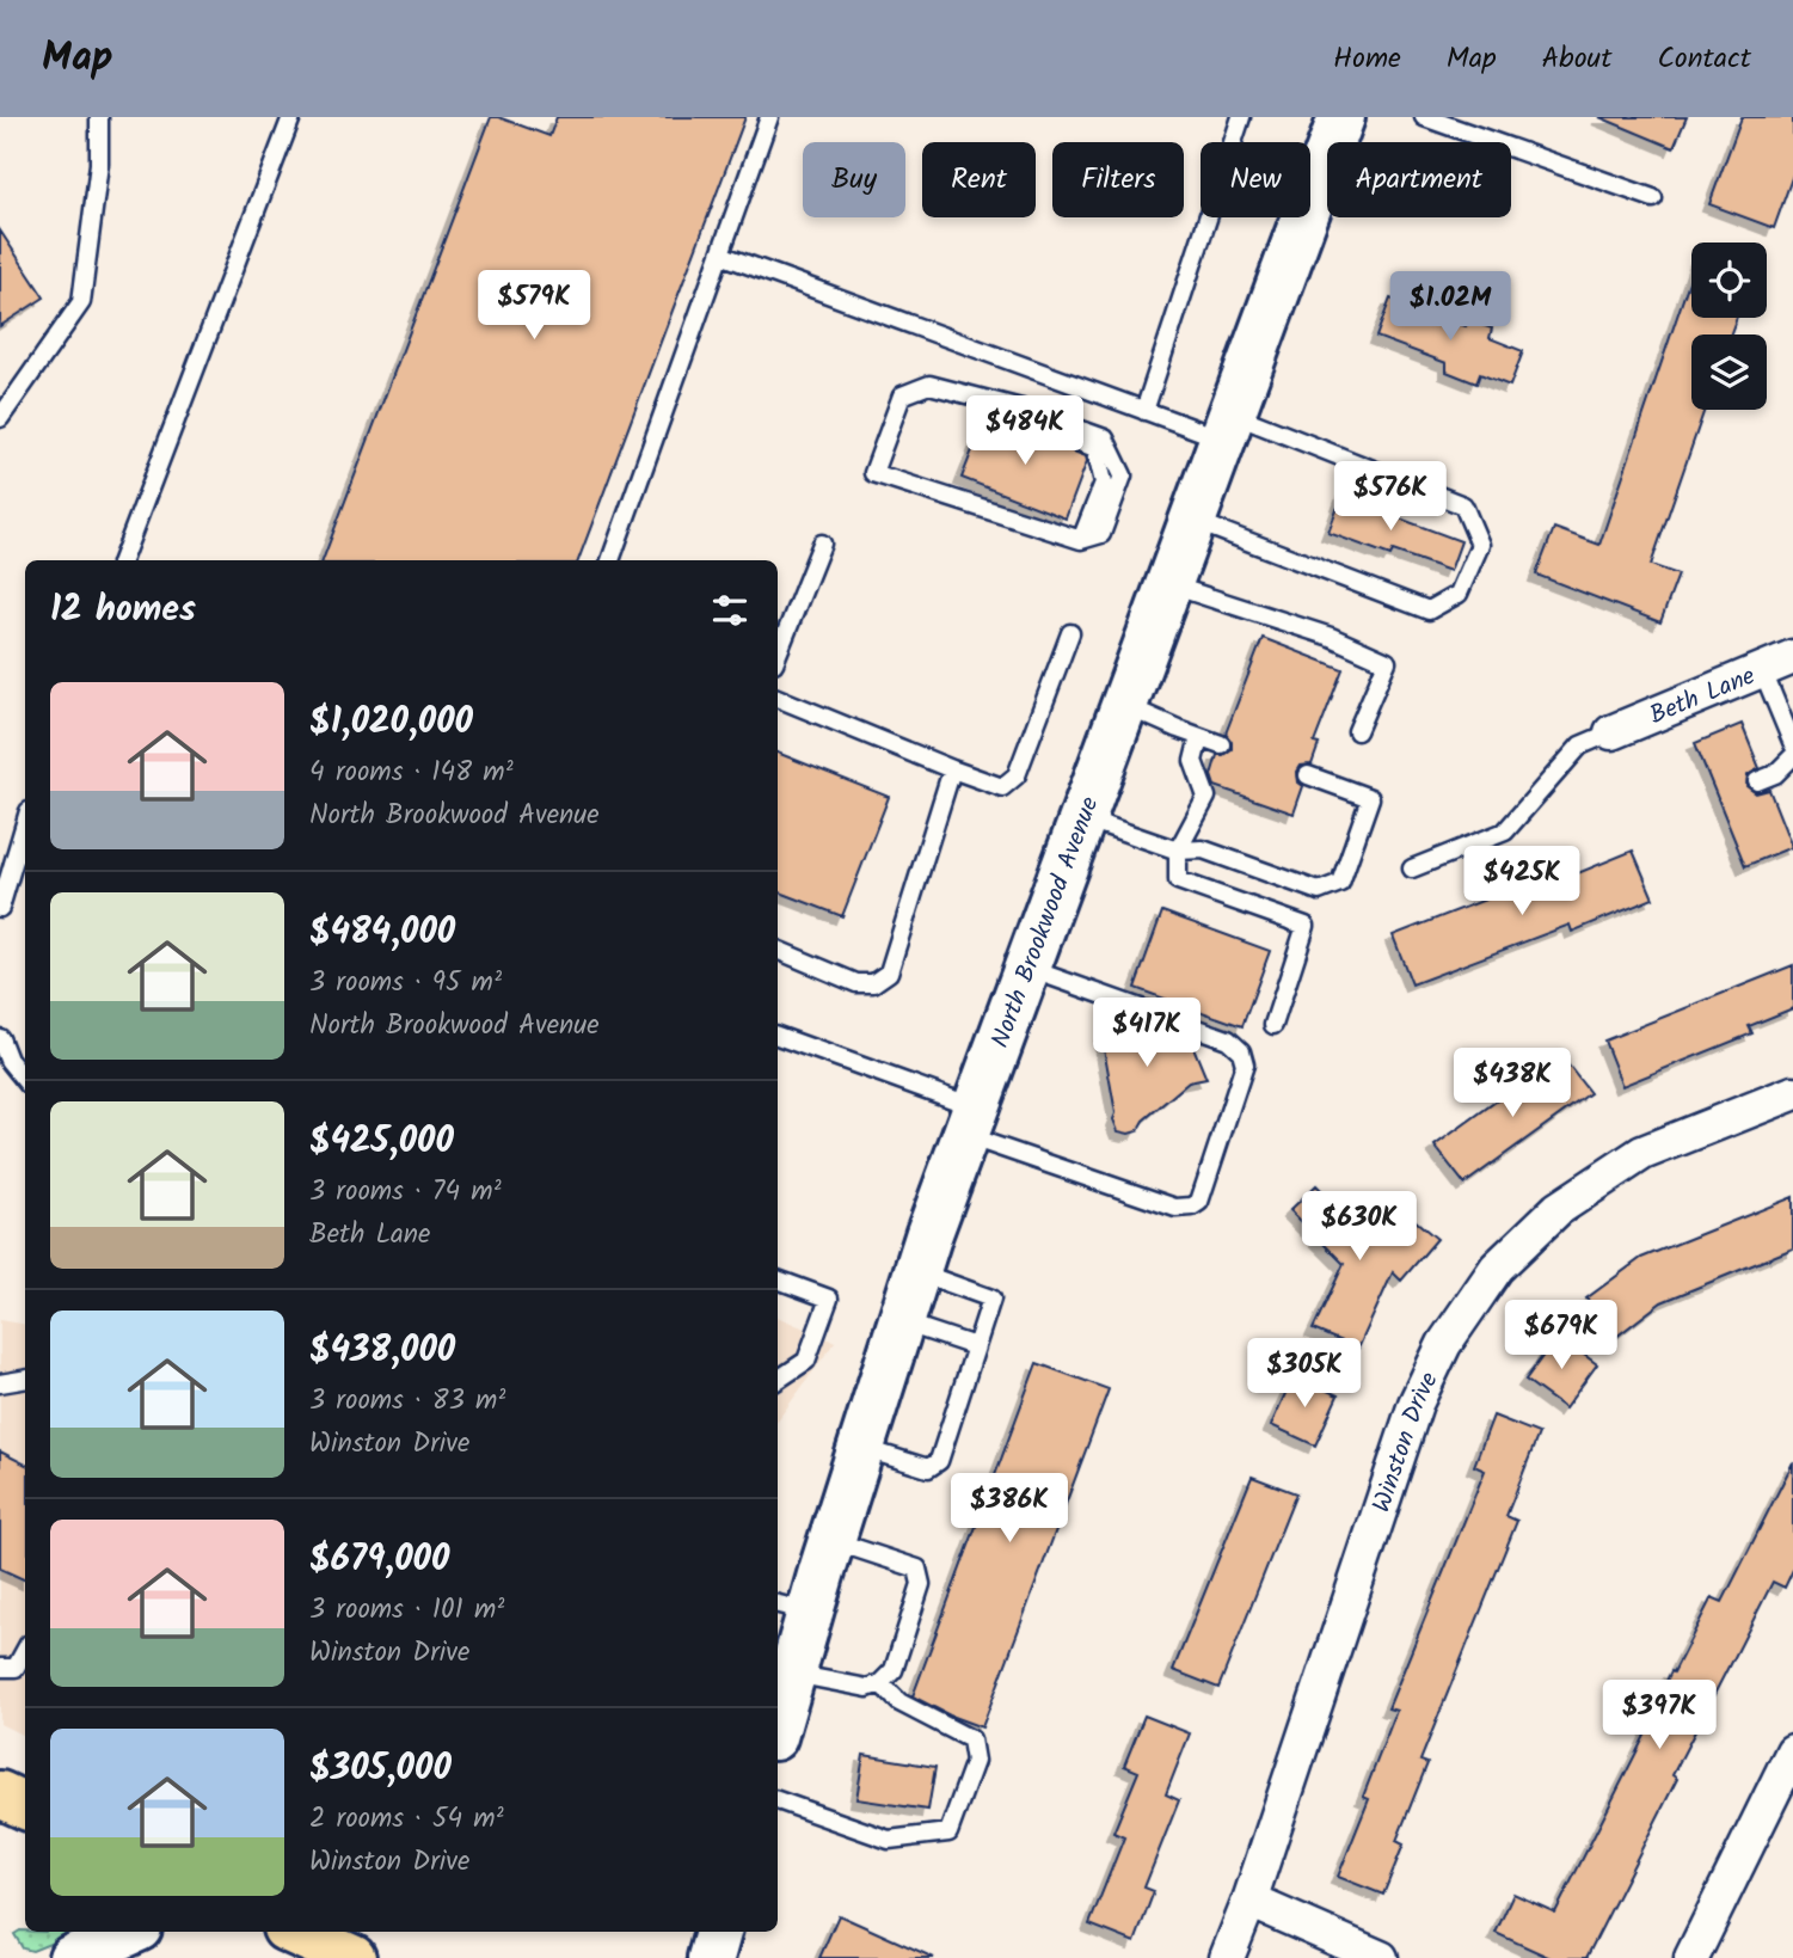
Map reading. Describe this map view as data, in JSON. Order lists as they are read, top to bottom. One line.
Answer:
{"streets":{"street":["Beth Lane","North Brookwood Avenue","Winston Drive"]},"page":{"header":"Map","nav":["Home","Map","About","Contact"],"chip":["Buy","Rent","Filters","New","Apartment"],"price":["$579K","$1.02M","$484K","$576K","$425K","$417K","$438K","$630K","$679K","$305K","$386K","$397K"],"heading":"12 homes","list":[{"name":"$1,020,000","note":"4 rooms · 148 m² · North Brookwood Avenue"},{"name":"$484,000","note":"3 rooms · 95 m² · North Brookwood Avenue"},{"name":"$425,000","note":"3 rooms · 74 m² · Beth Lane"},{"name":"$438,000","note":"3 rooms · 83 m² · Winston Drive"},{"name":"$679,000","note":"3 rooms · 101 m² · Winston Drive"},{"name":"$305,000","note":"2 rooms · 54 m² · Winston Drive"}]}}
